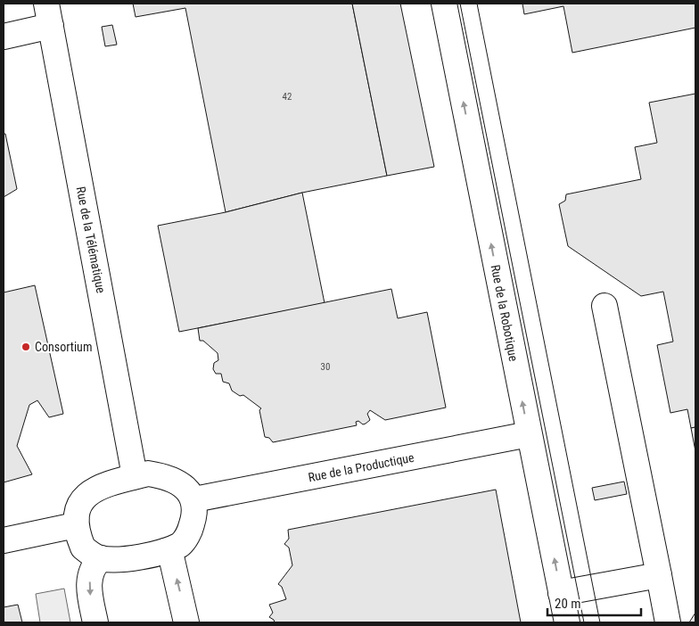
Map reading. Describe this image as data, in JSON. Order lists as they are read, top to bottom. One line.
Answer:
{"streets":{"street":["Rue de la Télématique","Rue de la Robotique","Rue de la Productique"]},"crossings":[["Rue de la Télématique","Rue de la Productique"],["Rue de la Robotique","Rue de la Productique"]],"places":["Consortium"],"house_numbers":["42","30"],"scale_bar":"20 m"}
